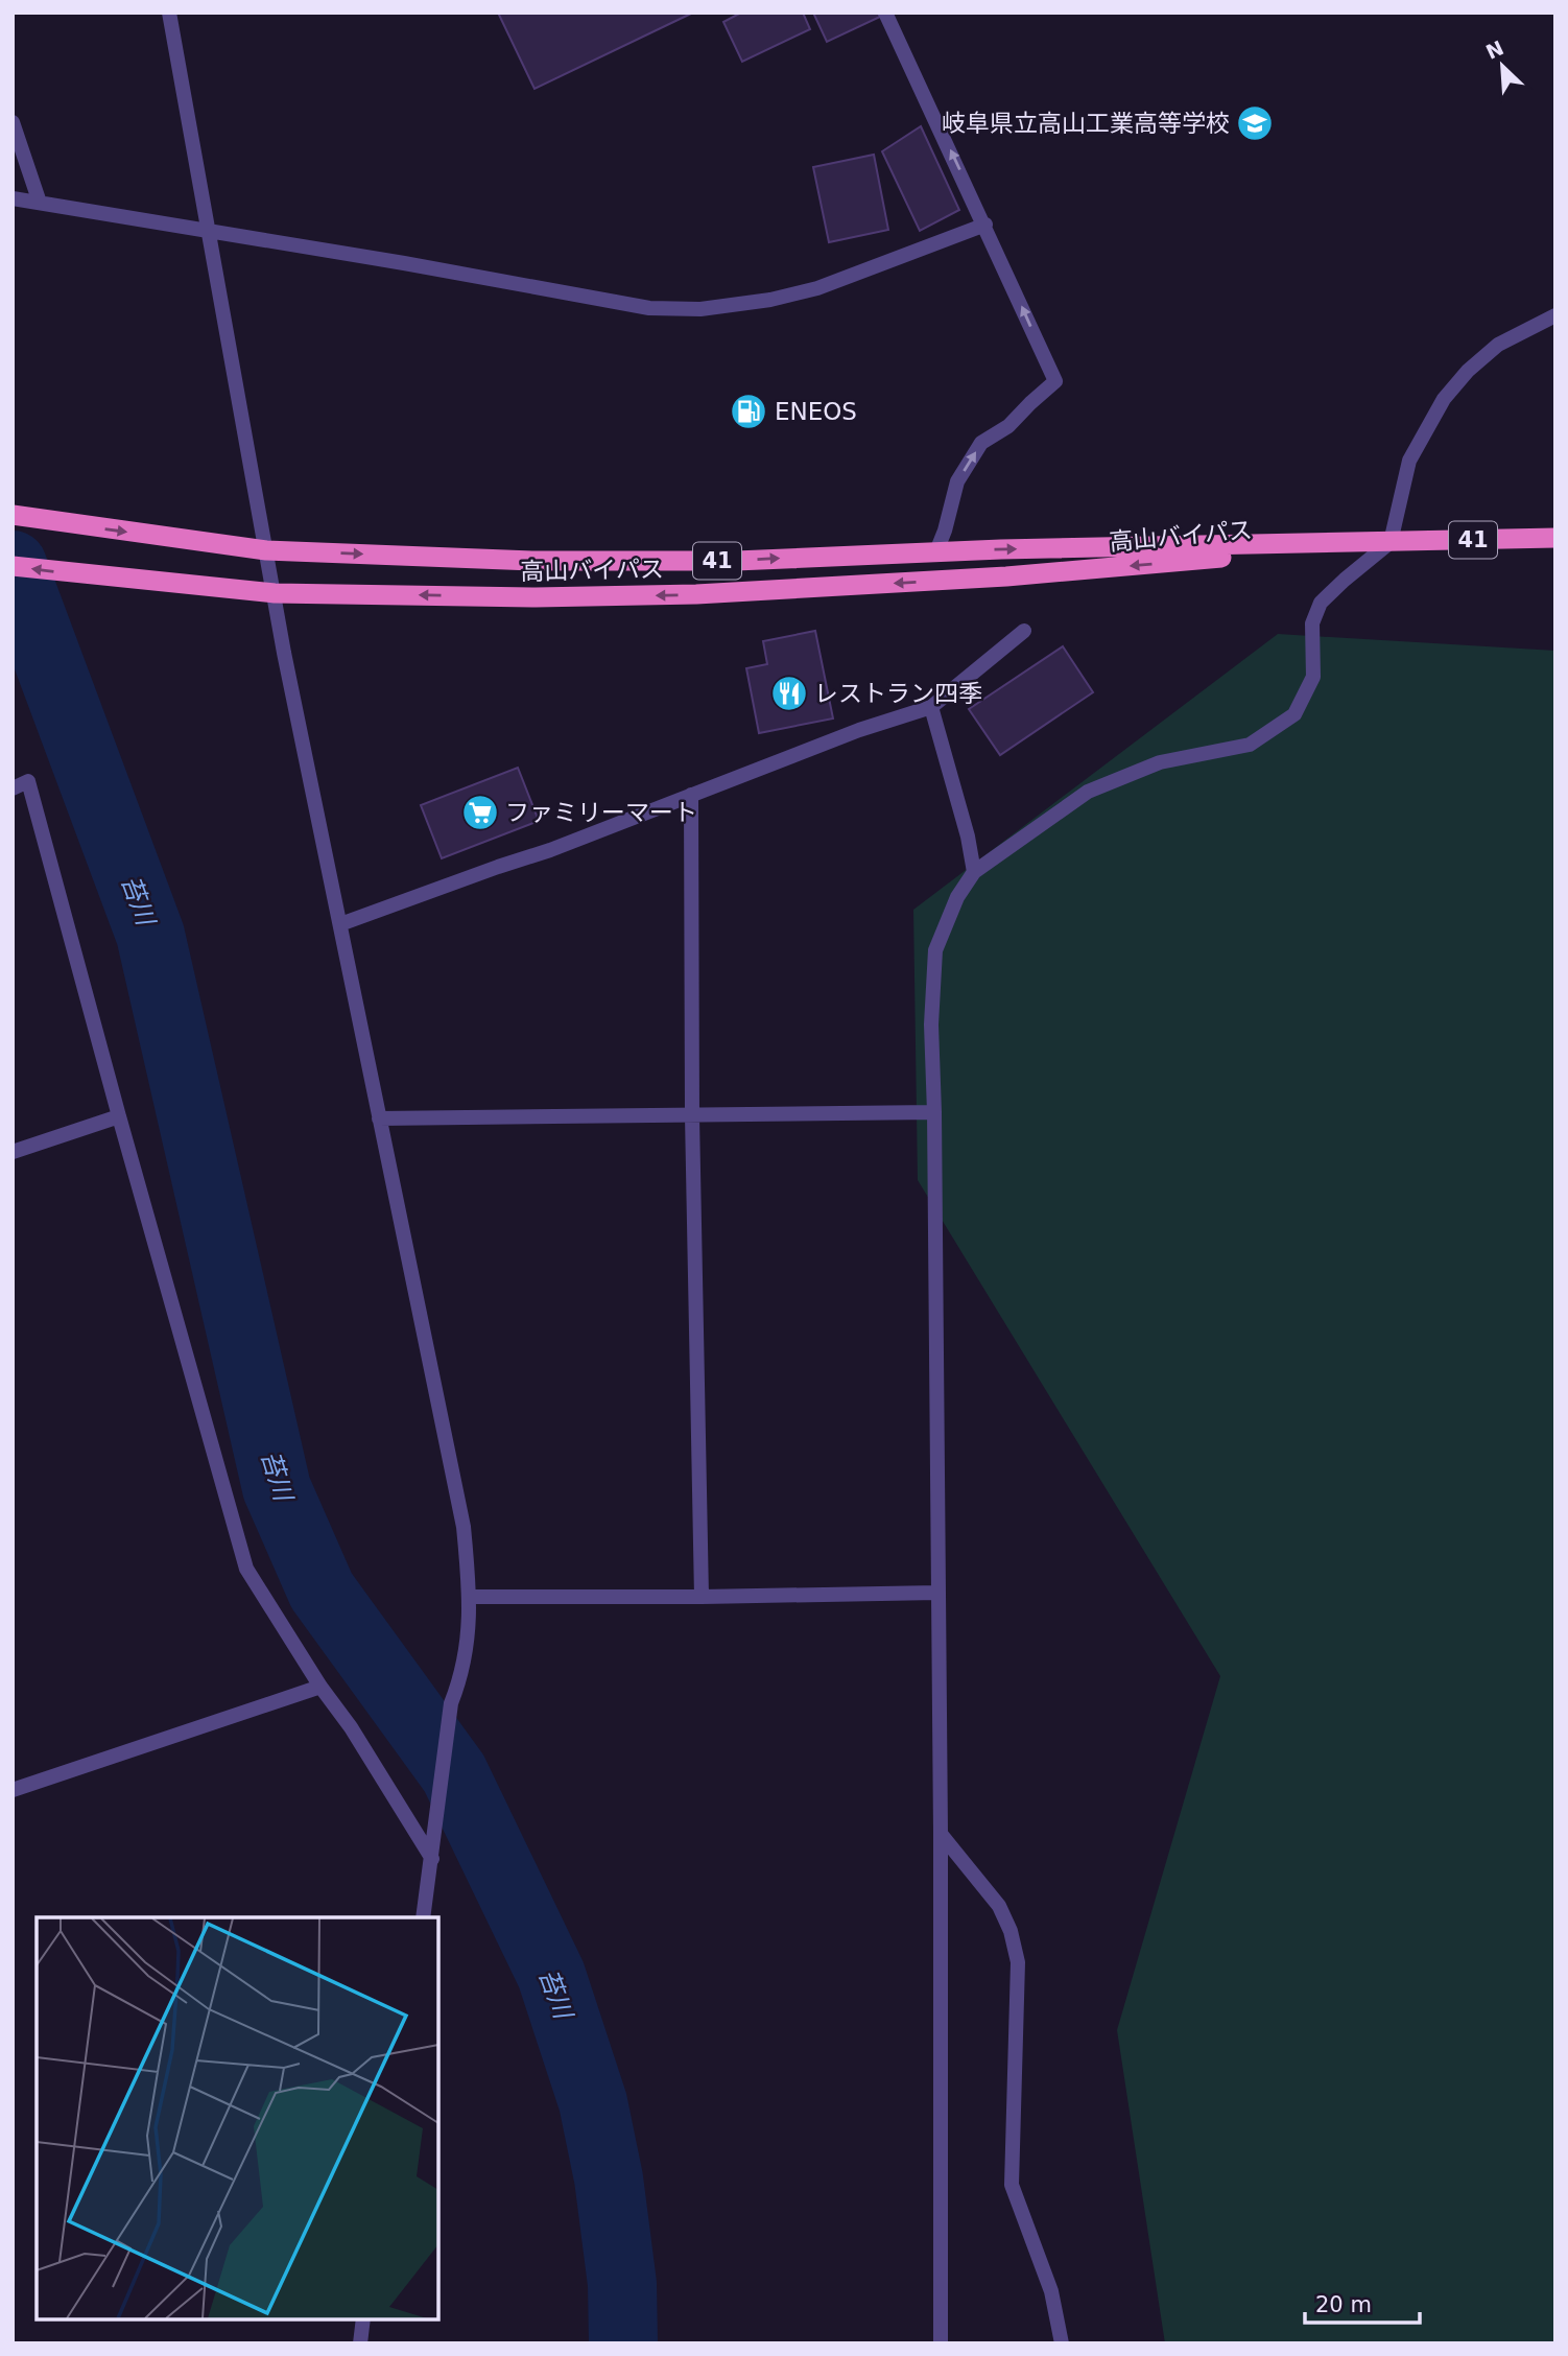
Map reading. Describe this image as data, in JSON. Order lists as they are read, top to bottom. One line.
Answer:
{"streets":{"highway":["高山バイパス","41"]},"water":["苔川"],"places":{"school or university":["岐阜県立高山工業高等学校"],"fuel station":["ENEOS"],"restaurant":["レストラン四季"],"supermarket":["ファミリーマート"]},"scale_bar":"20 m","north":"top left"}
